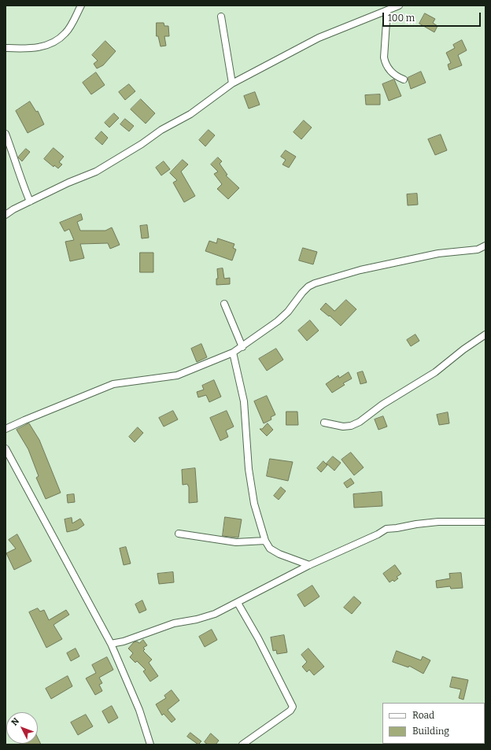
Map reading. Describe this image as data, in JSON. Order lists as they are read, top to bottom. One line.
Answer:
{"legend":["Road","Building"],"scale_bar":"100 m","north":"top left"}
